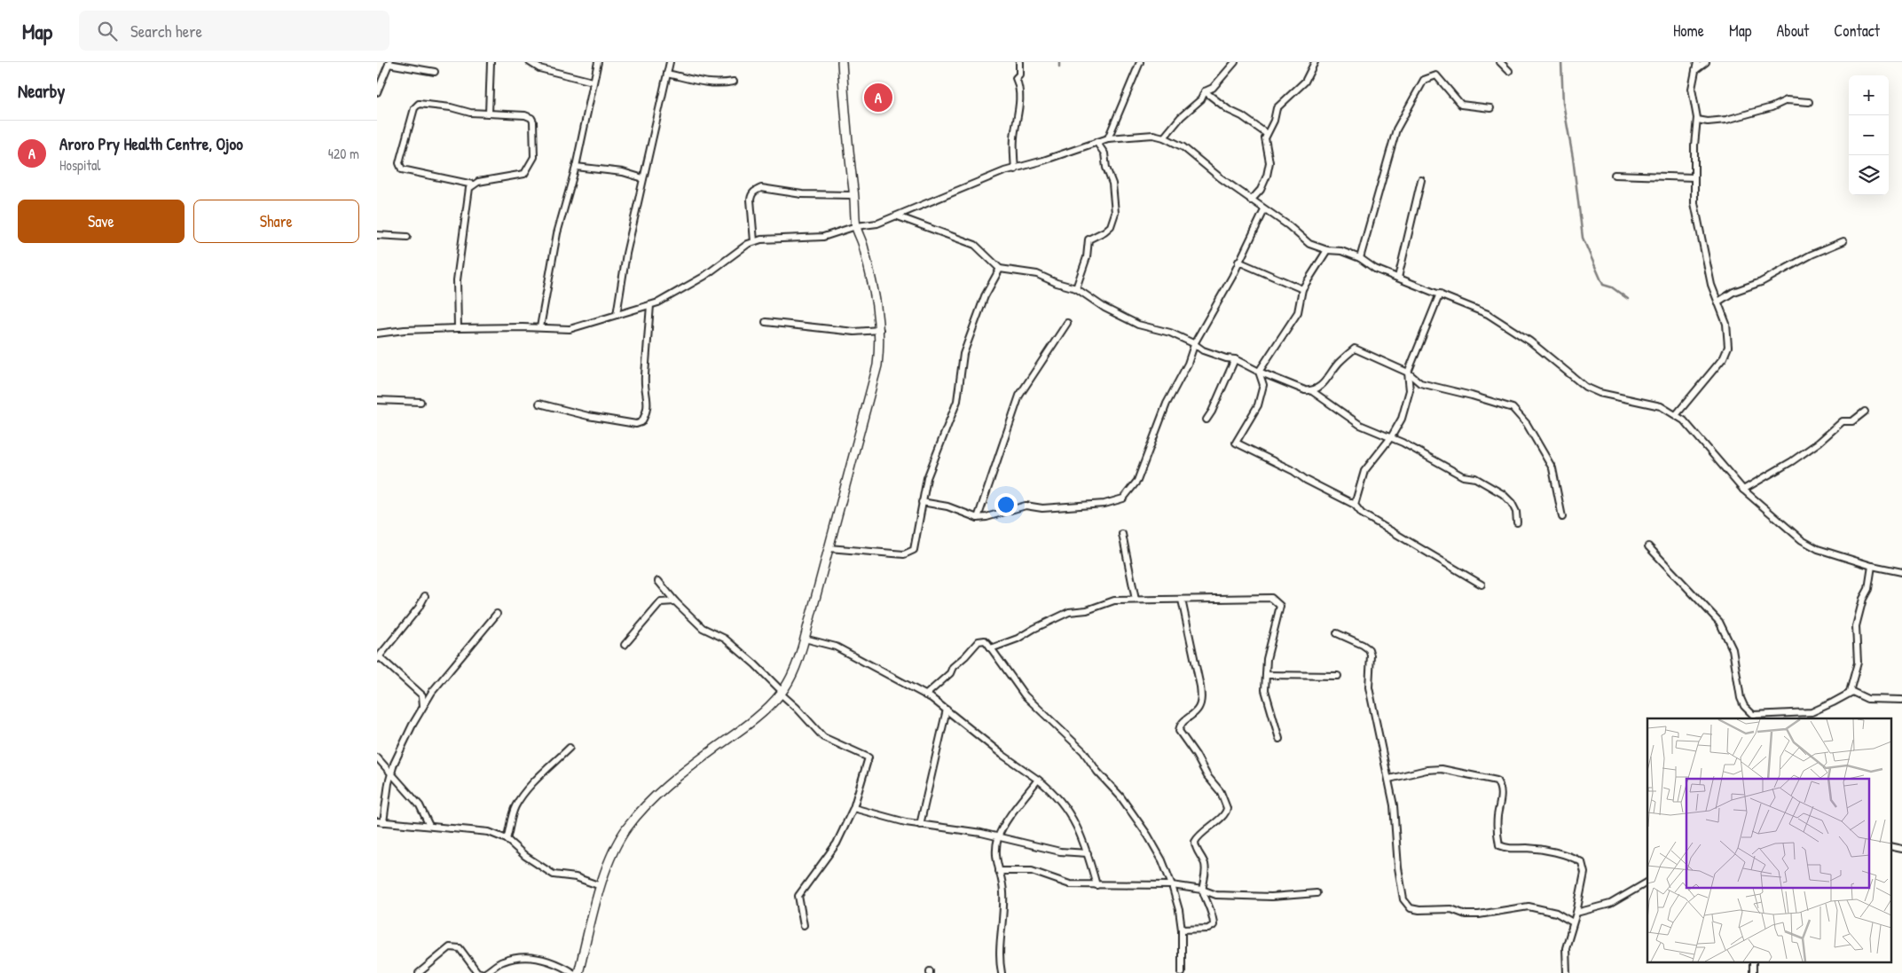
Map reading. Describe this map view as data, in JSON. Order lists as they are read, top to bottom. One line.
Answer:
{"page":{"header":"Map","search":"Search here","nav":["Home","Map","About","Contact"],"heading":"Nearby","map_buttons":["+","−"],"pins":"A","list":[{"mark":"A","name":"Aroro Pry Health Centre, Ojoo","note":"Hospital","value":"420 m"}],"buttons":["Save","Share"]}}
